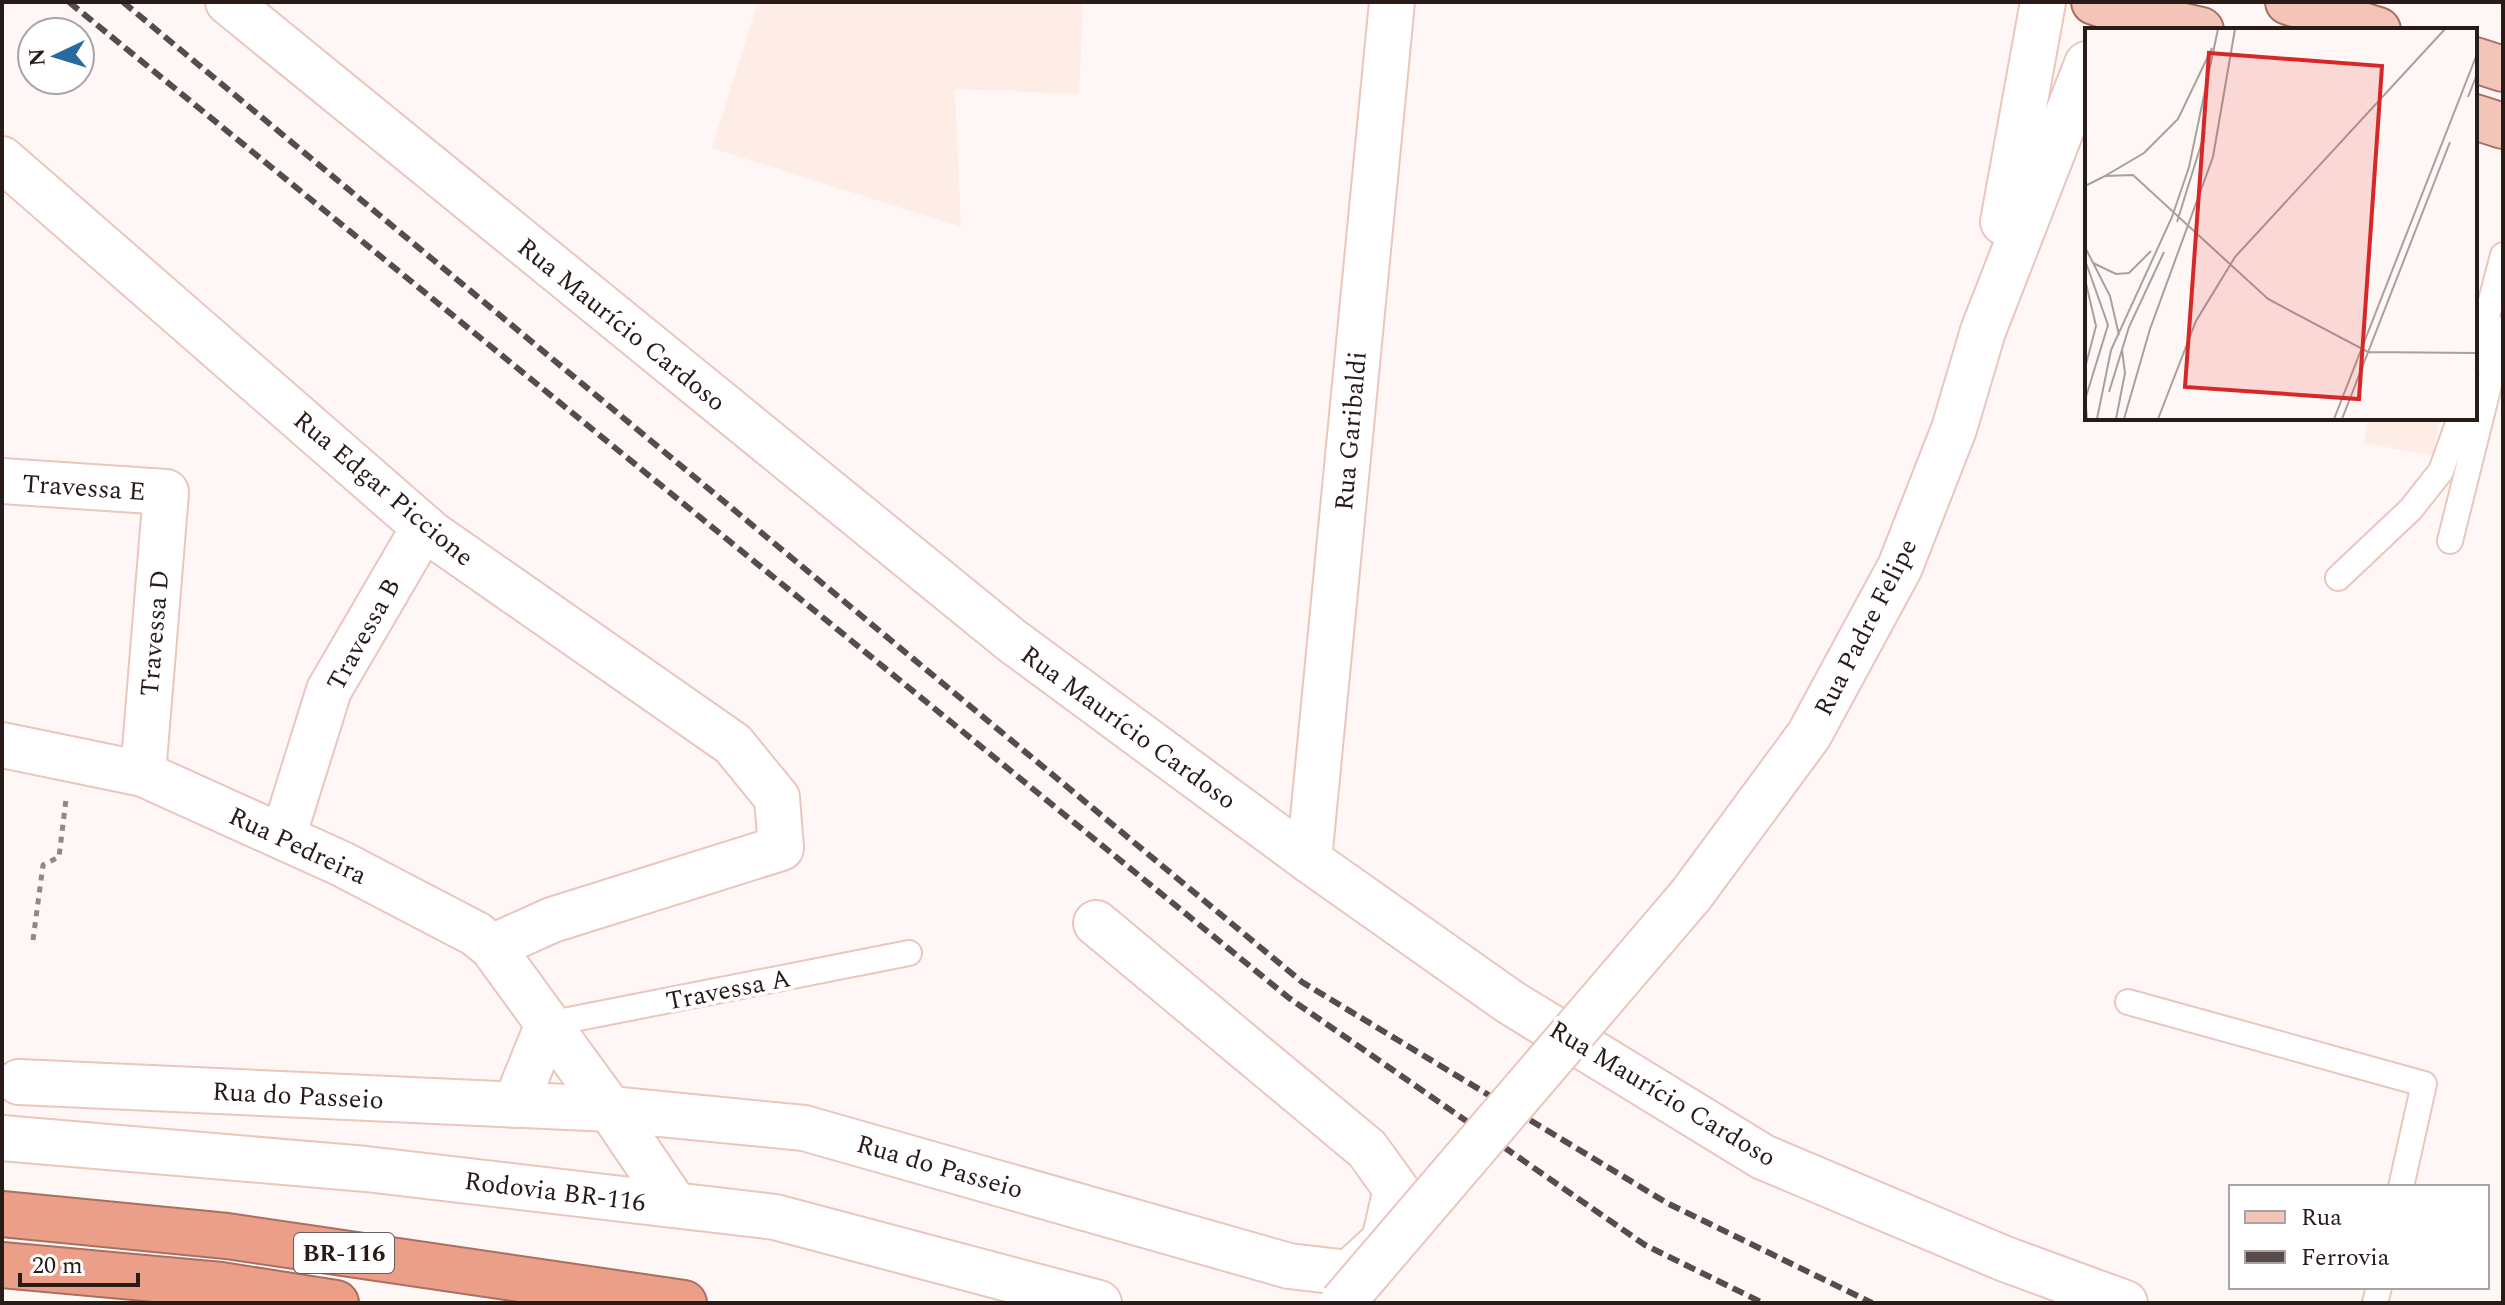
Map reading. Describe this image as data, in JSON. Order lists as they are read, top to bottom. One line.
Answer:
{"streets":{"highway":["BR-116"],"street":["Rua Maurício Cardoso","Rua Garibaldi","Travessa E","Rua Edgar Piccione","Rua Padre Felipe","Travessa D","Travessa B","Rua Pedreira","Rua do Passeio","Rodovia BR-116"],"lane":["Travessa A"]},"crossings":[["Rua Maurício Cardoso","Rua Garibaldi"],["Travessa E","Travessa D"],["Rua Edgar Piccione","Travessa B"],["Rua Edgar Piccione","Rua Pedreira"],["Travessa D","Rua Pedreira"],["Travessa B","Rua Pedreira"],["Rua Pedreira","Travessa A"],["Rua Pedreira","Rua do Passeio"],["Rua Pedreira","Rodovia BR-116"]],"legend":["Rua","Ferrovia"],"scale_bar":"20 m","north":"left"}
